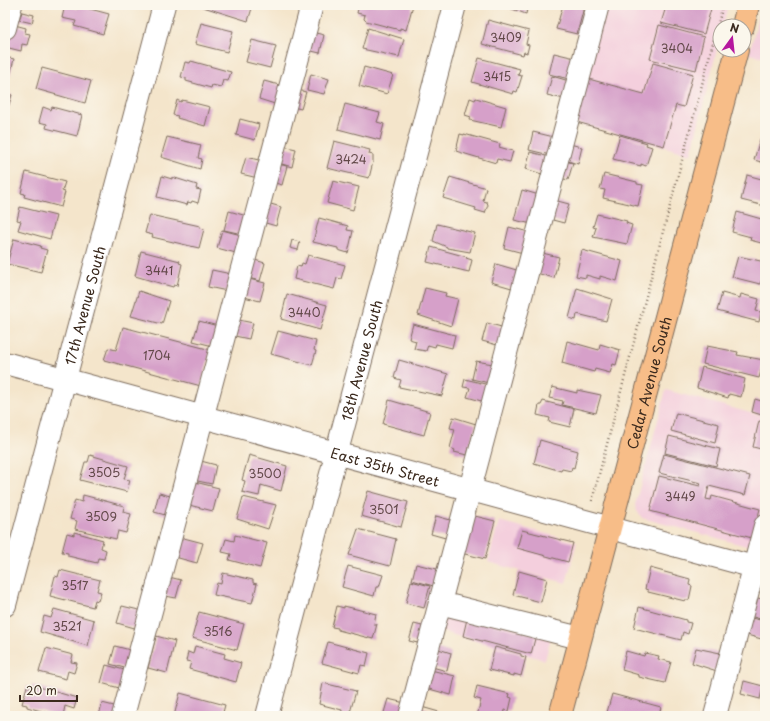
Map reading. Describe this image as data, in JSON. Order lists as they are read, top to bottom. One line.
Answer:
{"streets":{"main road":["Cedar Avenue South"],"street":["17th Avenue South","18th Avenue South","East 35th Street"]},"crossings":[["17th Avenue South","East 35th Street"],["18th Avenue South","East 35th Street"],["Cedar Avenue South","East 35th Street"]],"house_numbers":["3409","3404","3415","3424","3441","3440","1704","3505","3500","3449","3501","3509","3517","3521","3516"],"scale_bar":"20 m","north":"top"}
